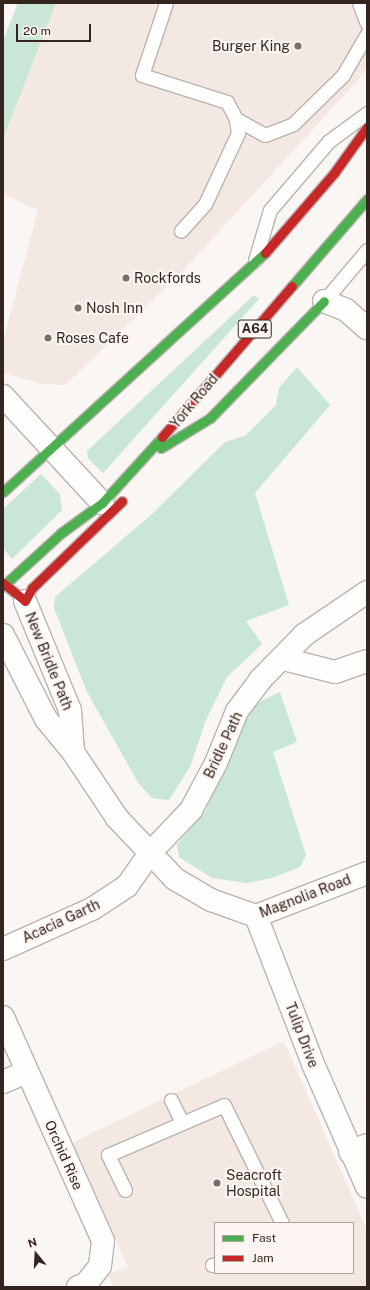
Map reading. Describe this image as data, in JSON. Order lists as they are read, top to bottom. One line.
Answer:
{"streets":{"highway":["A64","York Road"],"street":["New Bridle Path","Bridle Path","Magnolia Road","Acacia Garth","Tulip Drive","Orchid Rise"]},"crossings":[["A64","York Road"],["A64","New Bridle Path"],["New Bridle Path","Magnolia Road"],["Bridle Path","Magnolia Road"],["Bridle Path","Acacia Garth"],["Magnolia Road","Acacia Garth"],["Magnolia Road","Tulip Drive"]],"places":["Burger King","Rockfords","Nosh Inn","Roses Cafe","Seacroft Hospital"],"legend":["Fast","Jam"],"scale_bar":"20 m","north":"top"}
